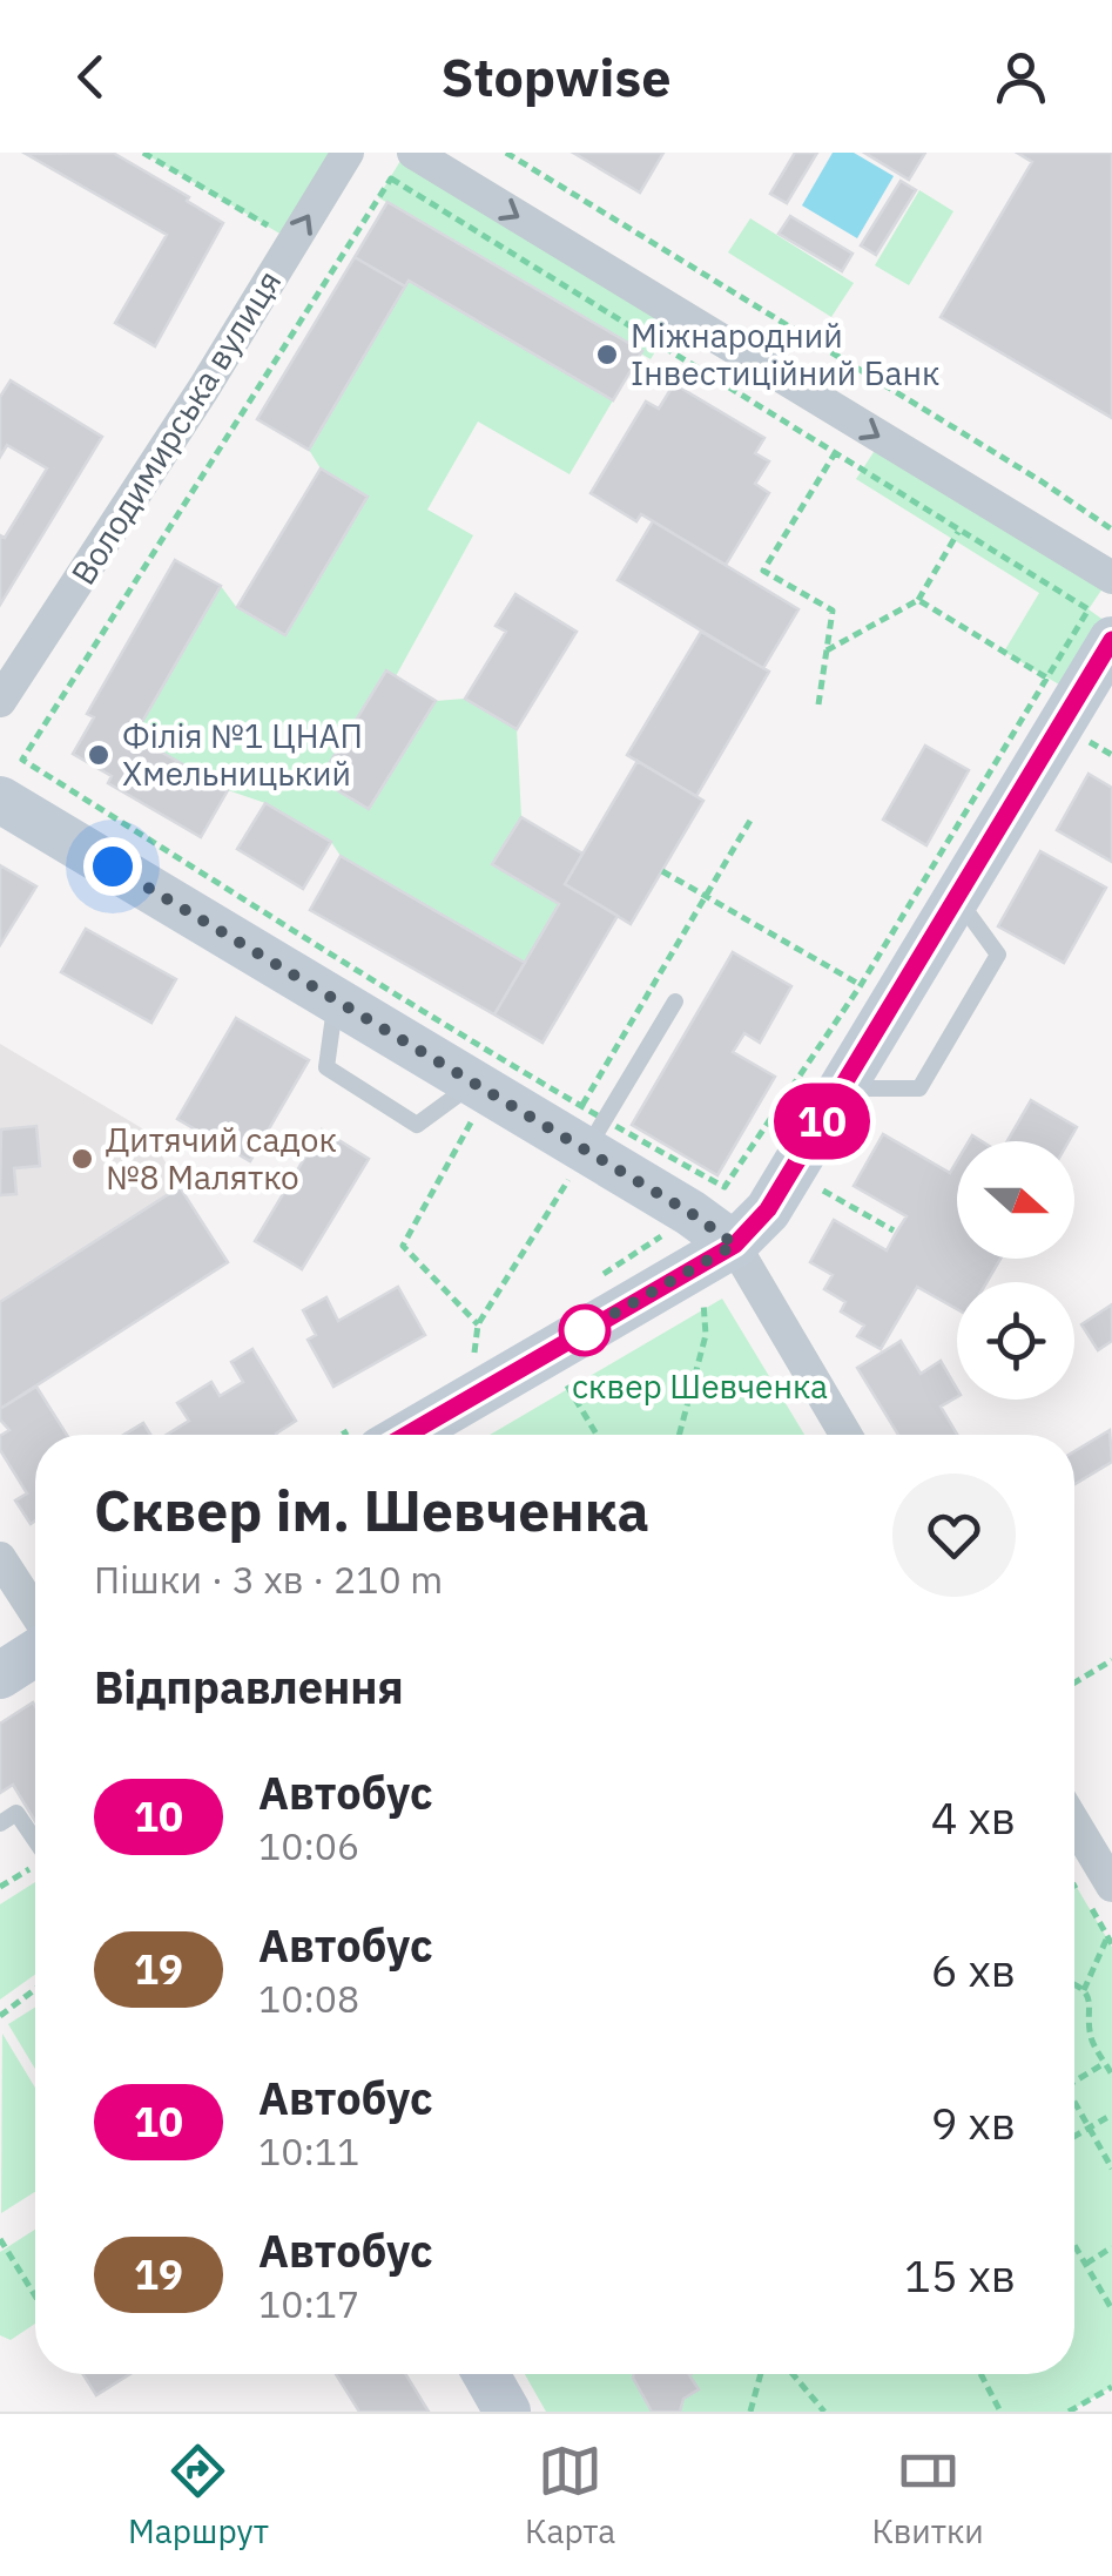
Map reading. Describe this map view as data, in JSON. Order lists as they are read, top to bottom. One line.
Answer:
{"streets":{"street":["Володимирська вулиця"]},"one_way":["Володимирська вулиця"],"parks":["сквер Шевченка"],"places":["Міжнародний Інвестиційний Банк","Філія №1 ЦНАП Хмельницький","Дитячий садок №8 Малятко"],"lines":["bus line 10"],"north":"right","page":{"header":"Stopwise","on_map":"10","heading":[["Сквер ім. Шевченка","Пішки · 3 хв · 210 m"],"Відправлення"],"list":[{"mark":"10","name":"Автобус","note":"10:06","value":"4 хв"},{"mark":"19","name":"Автобус","note":"10:08","value":"6 хв"},{"mark":"10","name":"Автобус","note":"10:11","value":"9 хв"},{"mark":"19","name":"Автобус","note":"10:17","value":"15 хв"}],"tabs":["Маршрут","Карта","Квитки"]}}
